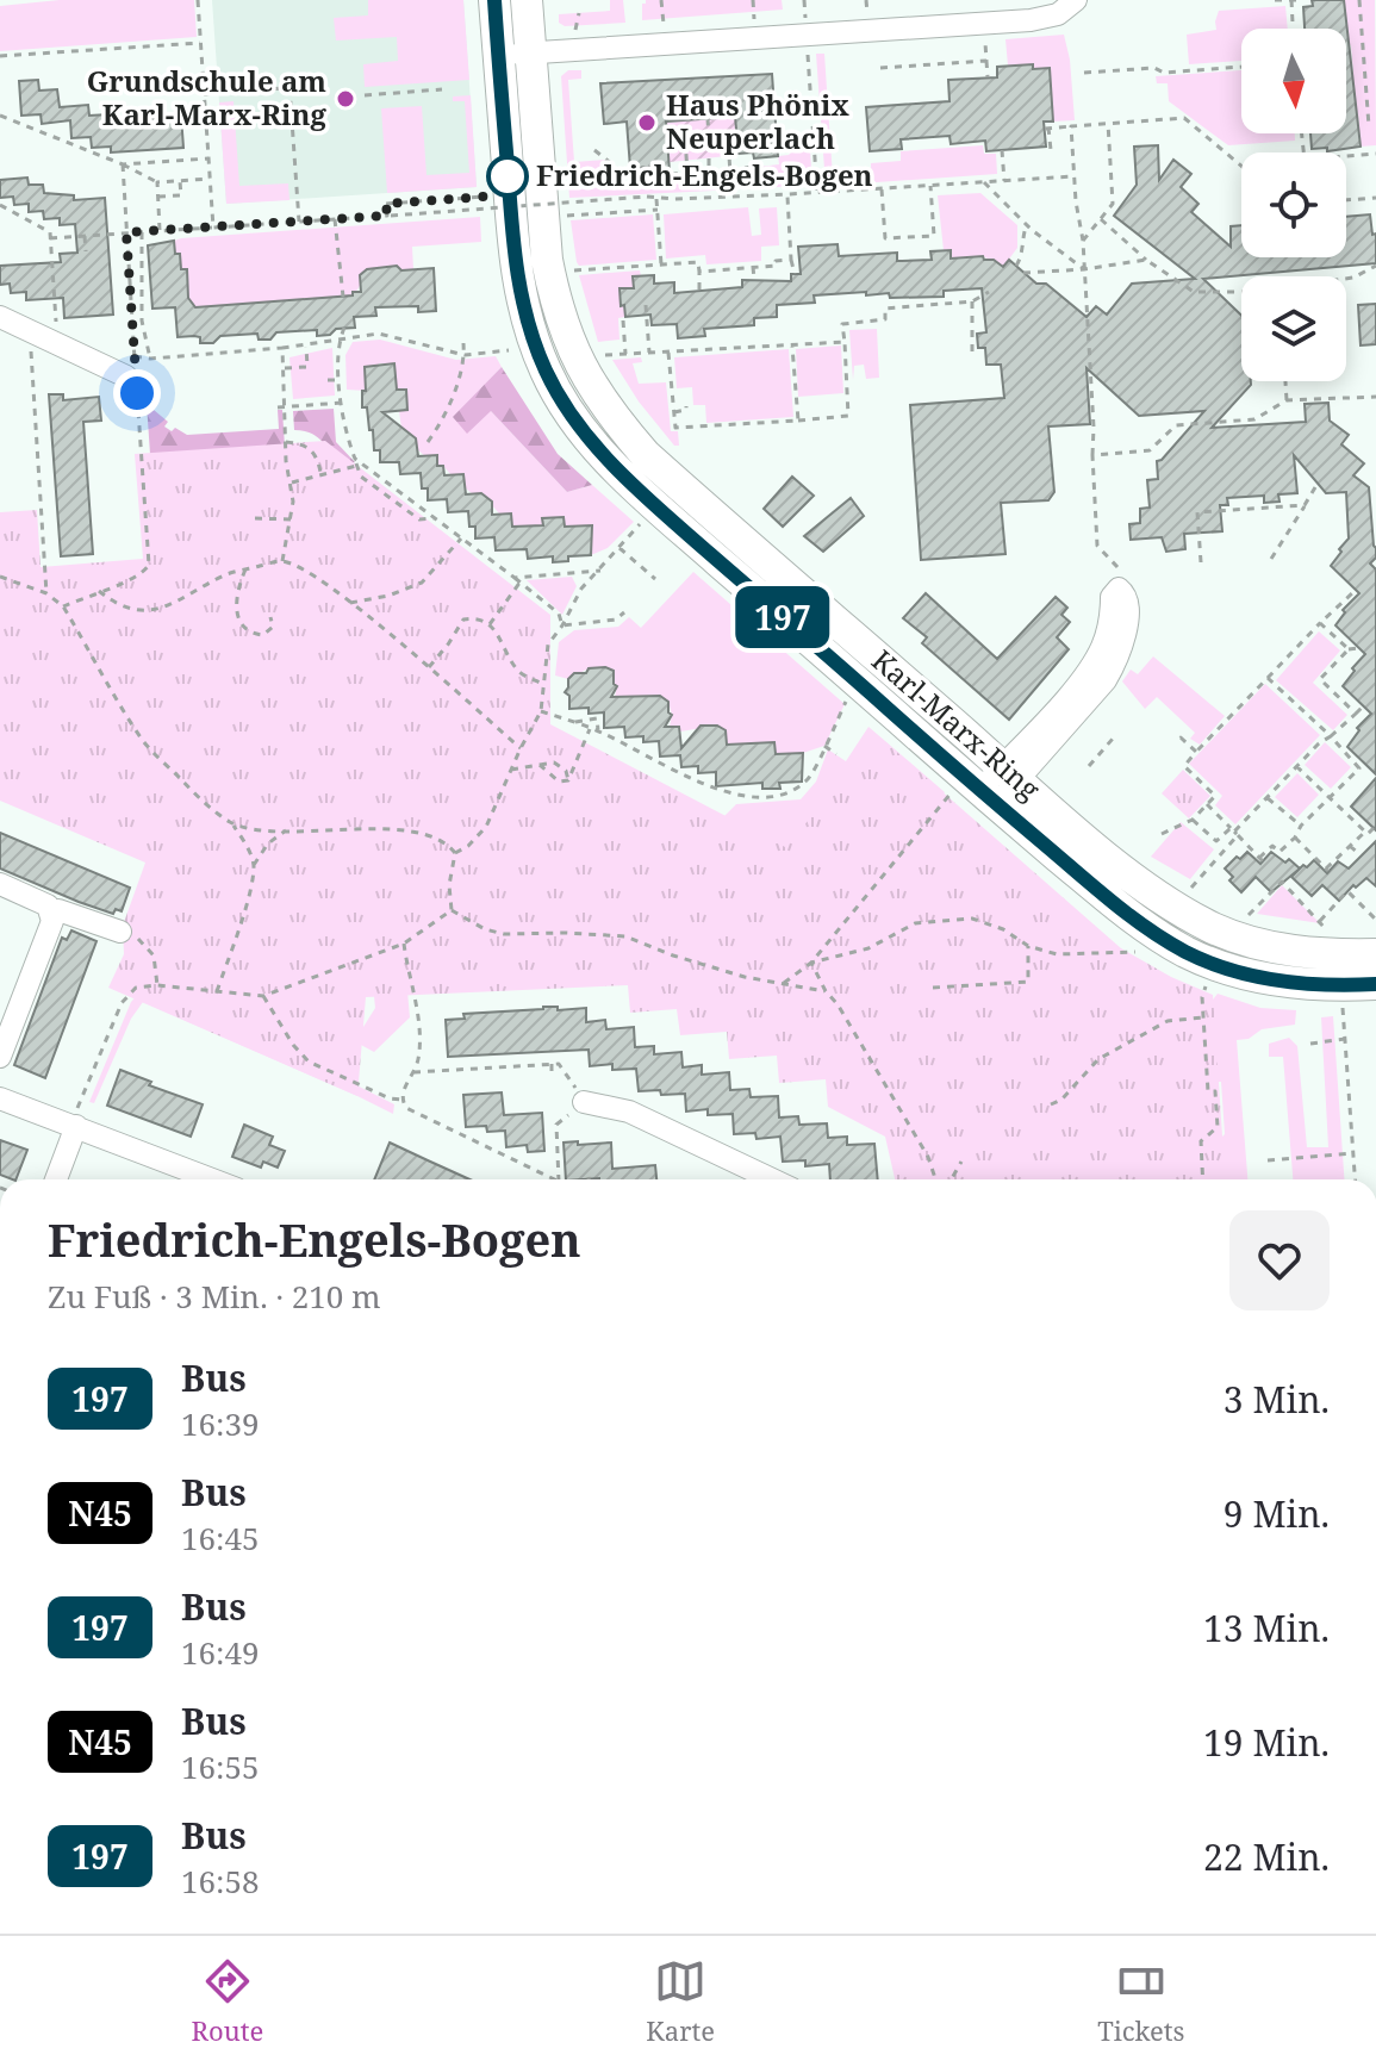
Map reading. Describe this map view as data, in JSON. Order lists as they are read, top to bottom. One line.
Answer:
{"streets":{"main road":["Karl-Marx-Ring"]},"places":["Grundschule am Karl-Marx-Ring","Haus Phönix Neuperlach","Friedrich-Engels-Bogen"],"lines":["bus line 197"],"north":"bottom","page":{"on_map":"197","heading":["Friedrich-Engels-Bogen","Zu Fuß · 3 Min. · 210 m"],"list":[{"mark":"197","name":"Bus","note":"16:39","value":"3 Min."},{"mark":"N45","name":"Bus","note":"16:45","value":"9 Min."},{"mark":"197","name":"Bus","note":"16:49","value":"13 Min."},{"mark":"N45","name":"Bus","note":"16:55","value":"19 Min."},{"mark":"197","name":"Bus","note":"16:58","value":"22 Min."}],"tabs":["Route","Karte","Tickets"]}}
